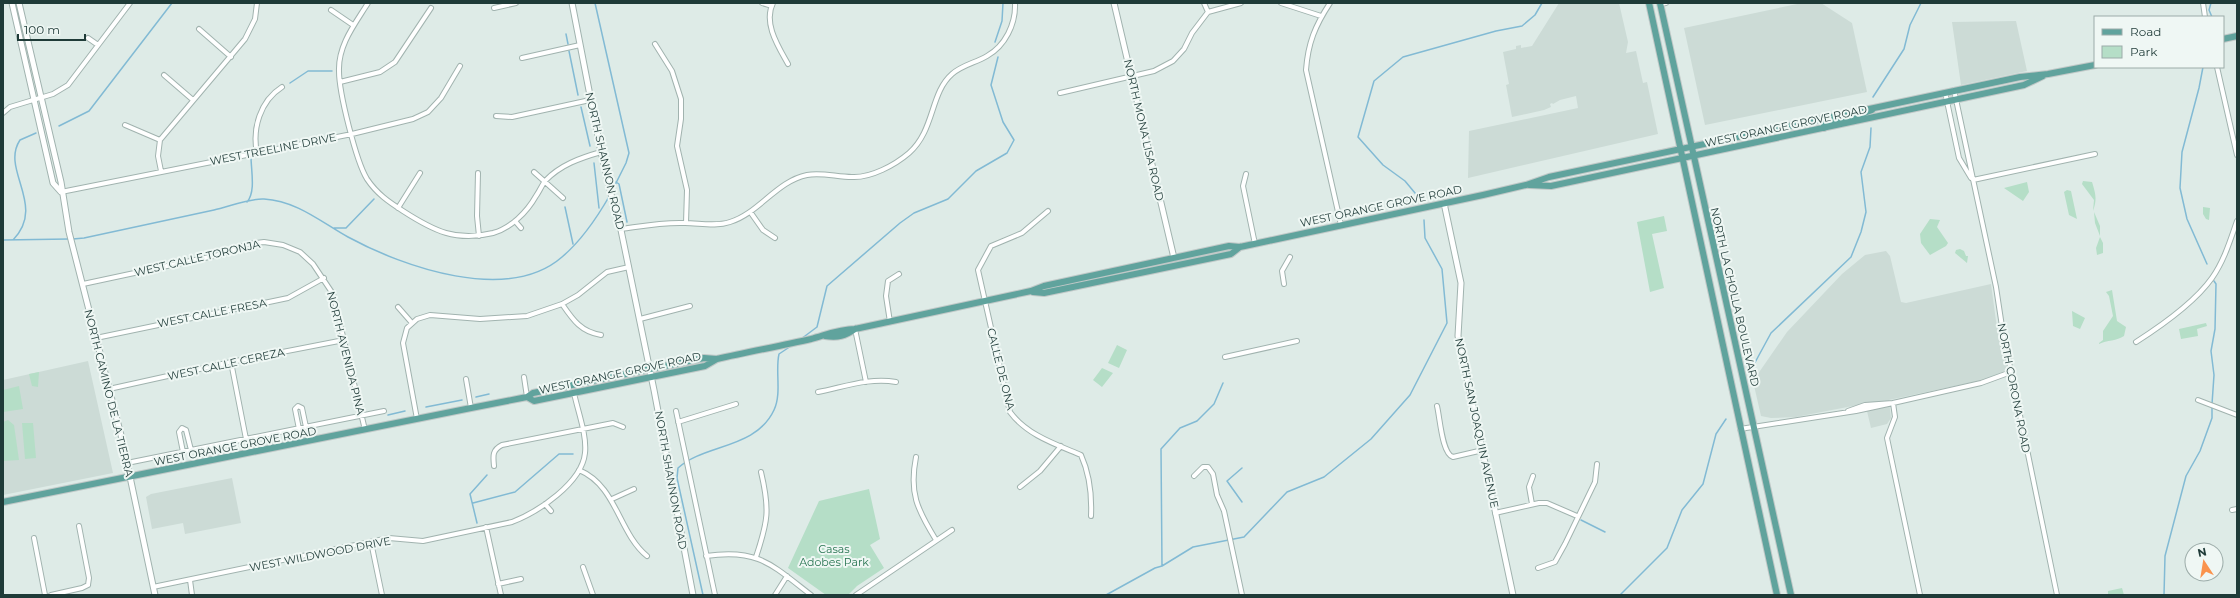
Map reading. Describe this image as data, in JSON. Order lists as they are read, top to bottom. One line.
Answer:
{"streets":{"main road":["WEST ORANGE GROVE ROAD","NORTH LA CHOLLA BOULEVARD"],"street":["NORTH MONA LISA ROAD","WEST TREELINE DRIVE","NORTH SHANNON ROAD","WEST CALLE TORONJA","WEST CALLE FRESA","NORTH AVENIDA PINA","WEST CALLE CEREZA","CALLE DE ONA","NORTH CORONA ROAD","NORTH CAMINO DE LA TIERRA","NORTH SAN JOAQUIN AVENUE","WEST WILDWOOD DRIVE"]},"crossings":[["WEST ORANGE GROVE ROAD","NORTH MONA LISA ROAD"],["WEST ORANGE GROVE ROAD","NORTH SHANNON ROAD"],["WEST ORANGE GROVE ROAD","NORTH LA CHOLLA BOULEVARD"],["WEST ORANGE GROVE ROAD","NORTH AVENIDA PINA"],["WEST ORANGE GROVE ROAD","CALLE DE ONA"],["WEST ORANGE GROVE ROAD","NORTH CORONA ROAD"],["WEST ORANGE GROVE ROAD","NORTH CAMINO DE LA TIERRA"],["WEST ORANGE GROVE ROAD","NORTH SAN JOAQUIN AVENUE"],["WEST ORANGE GROVE ROAD","WEST WILDWOOD DRIVE"],["WEST TREELINE DRIVE","NORTH CAMINO DE LA TIERRA"],["WEST CALLE TORONJA","WEST CALLE FRESA"],["WEST CALLE TORONJA","NORTH AVENIDA PINA"],["WEST CALLE TORONJA","NORTH CAMINO DE LA TIERRA"],["WEST CALLE FRESA","NORTH AVENIDA PINA"],["WEST CALLE FRESA","NORTH CAMINO DE LA TIERRA"],["NORTH AVENIDA PINA","WEST CALLE CEREZA"],["WEST CALLE CEREZA","NORTH CAMINO DE LA TIERRA"],["NORTH CAMINO DE LA TIERRA","WEST WILDWOOD DRIVE"]],"parks":["Casas Adobes Park"],"legend":["Road","Park"],"scale_bar":"100 m","north":"top"}
